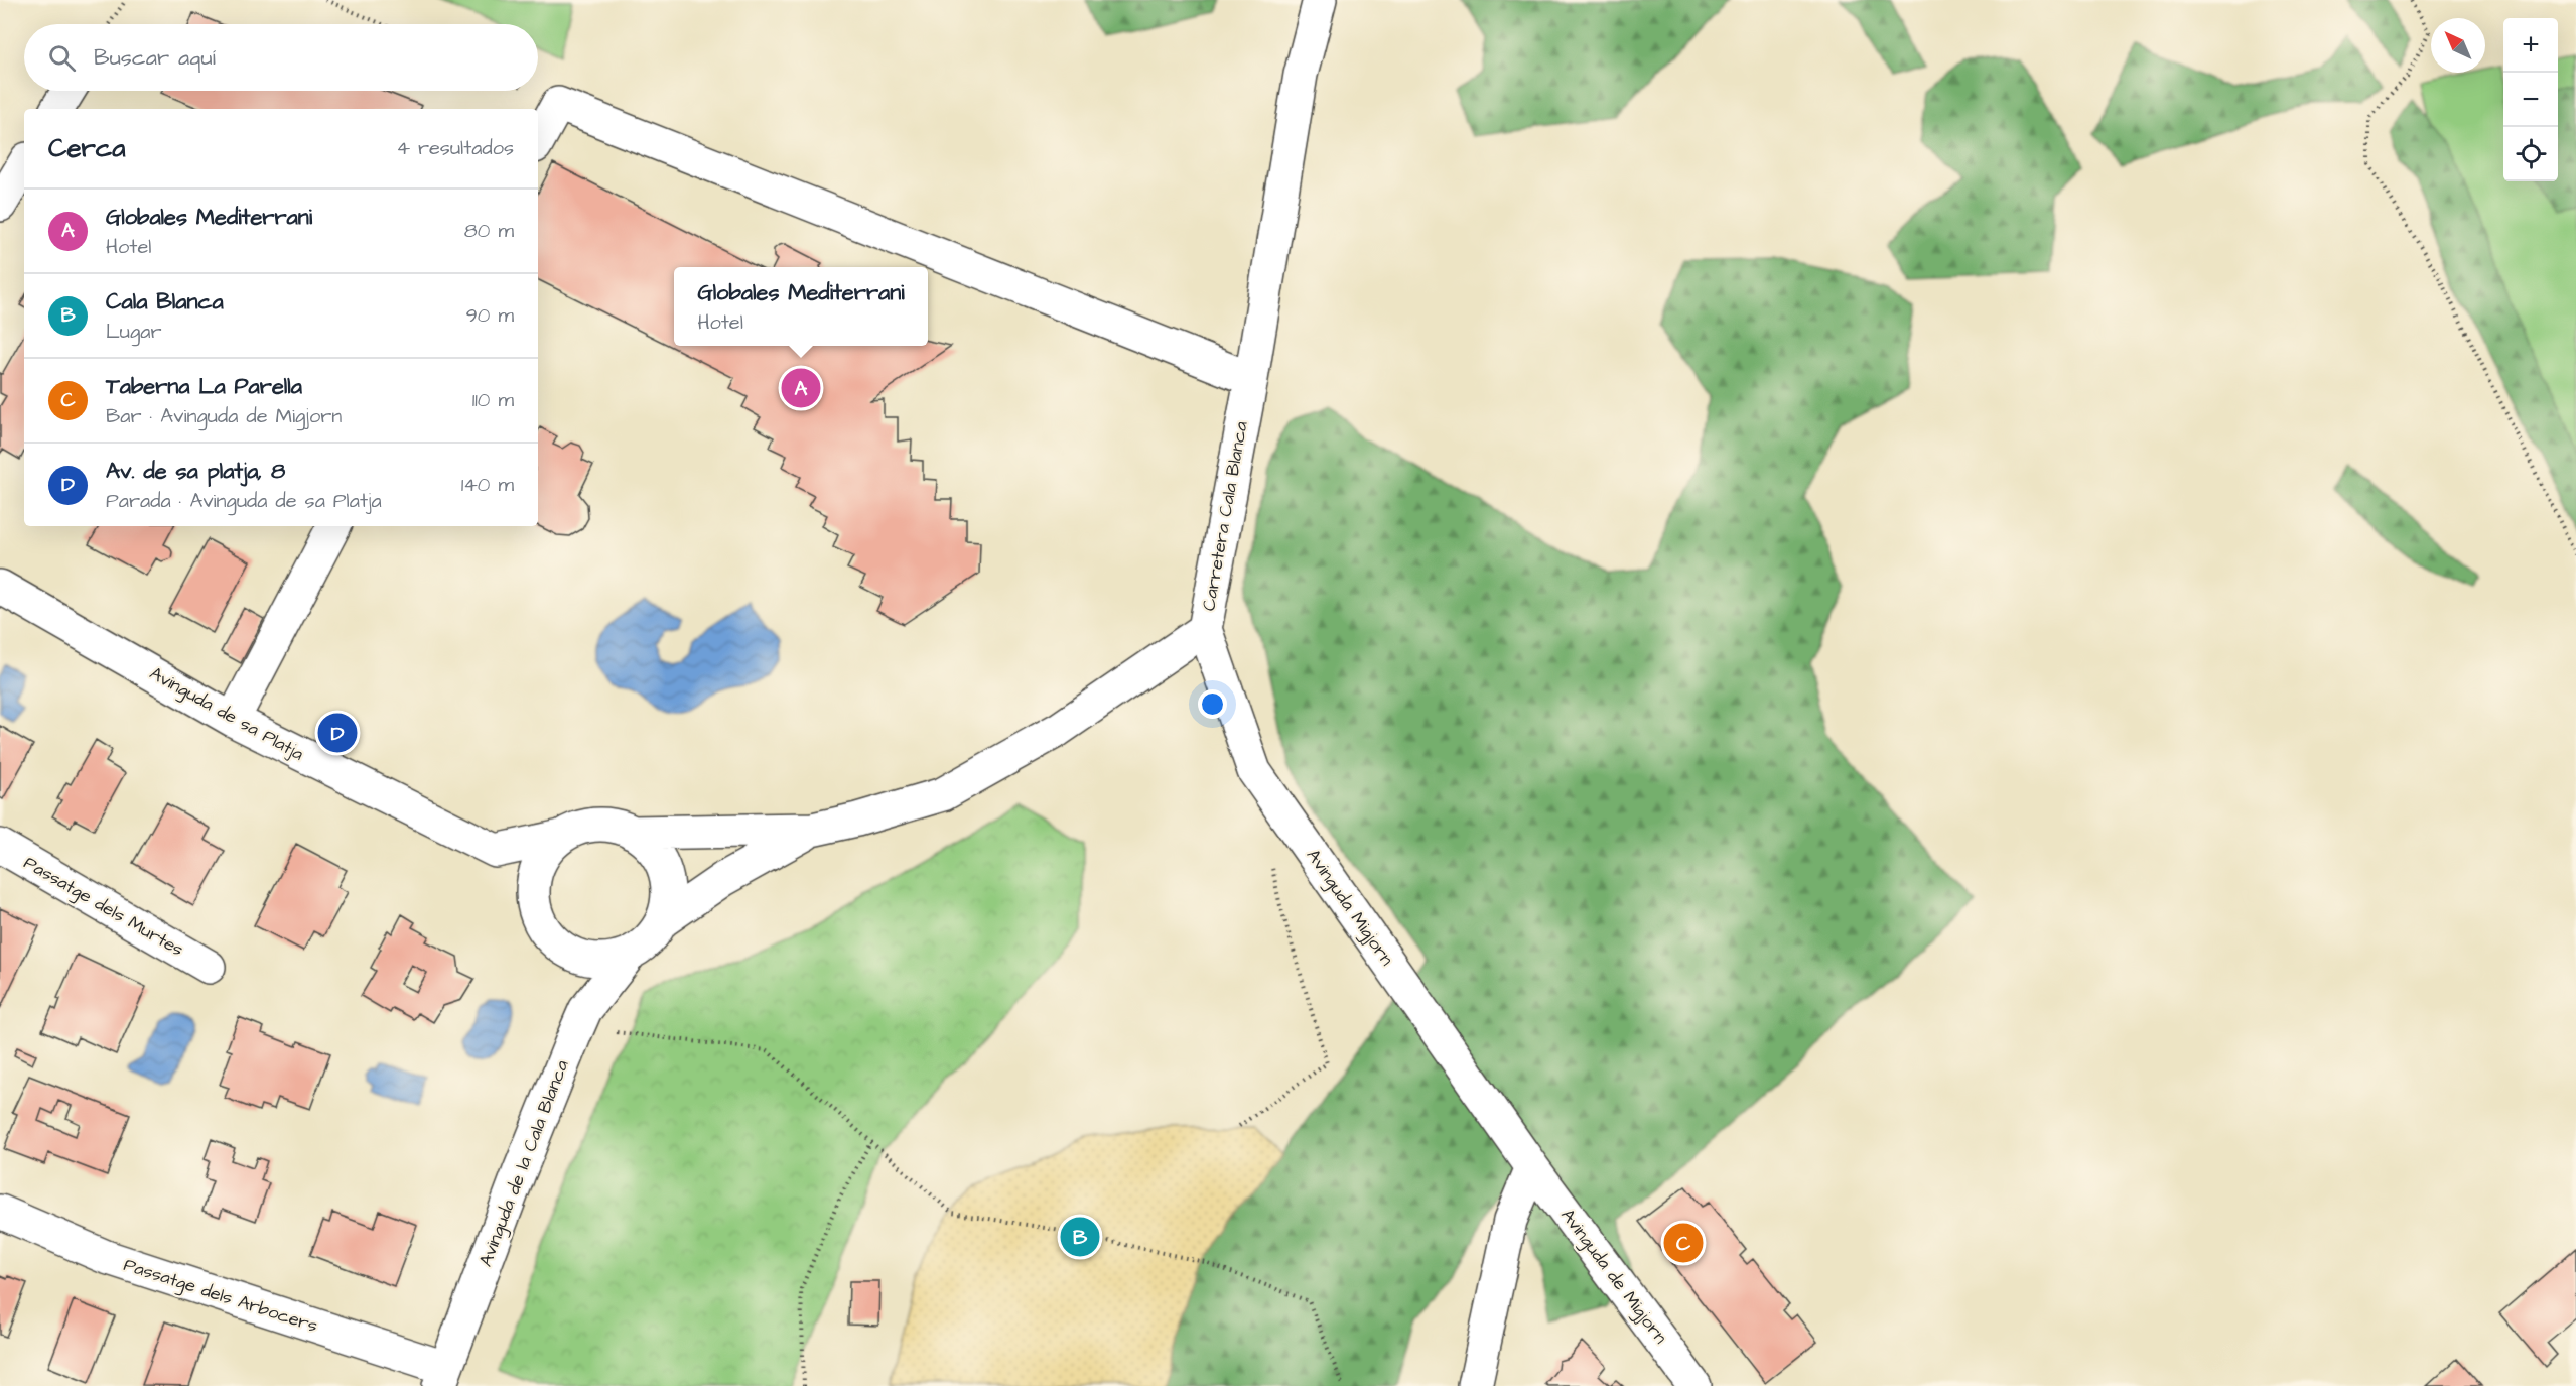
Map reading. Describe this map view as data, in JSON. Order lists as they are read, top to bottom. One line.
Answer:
{"streets":{"street":["Carretera Cala Blanca","Avinguda de sa Platja","Passatge dels Murtes","Avinguda Migjorn","Avinguda de la Cala Blanca","Avinguda de Migjorn","Passatge dels Arbocers"]},"crossings":[["Carretera Cala Blanca","Avinguda de sa Platja"],["Carretera Cala Blanca","Avinguda Migjorn"],["Carretera Cala Blanca","Avinguda de la Cala Blanca"],["Avinguda de sa Platja","Avinguda de la Cala Blanca"],["Avinguda Migjorn","Avinguda de Migjorn"],["Avinguda de la Cala Blanca","Passatge dels Arbocers"]],"north":"top left","page":{"map_buttons":["+","−"],"search":"Buscar aquí","heading":["Cerca","4 resultados"],"list":[{"mark":"A","name":"Globales Mediterrani","note":"Hotel","value":"80 m"},{"mark":"B","name":"Cala Blanca","note":"Lugar","value":"90 m"},{"mark":"C","name":"Taberna La Parella","note":"Bar · Avinguda de Migjorn","value":"110 m"},{"mark":"D","name":"Av. de sa platja, 8","note":"Parada · Avinguda de sa Platja","value":"140 m"}],"popup":["Globales Mediterrani","Hotel"],"pins":["A","D","B","C"]}}
